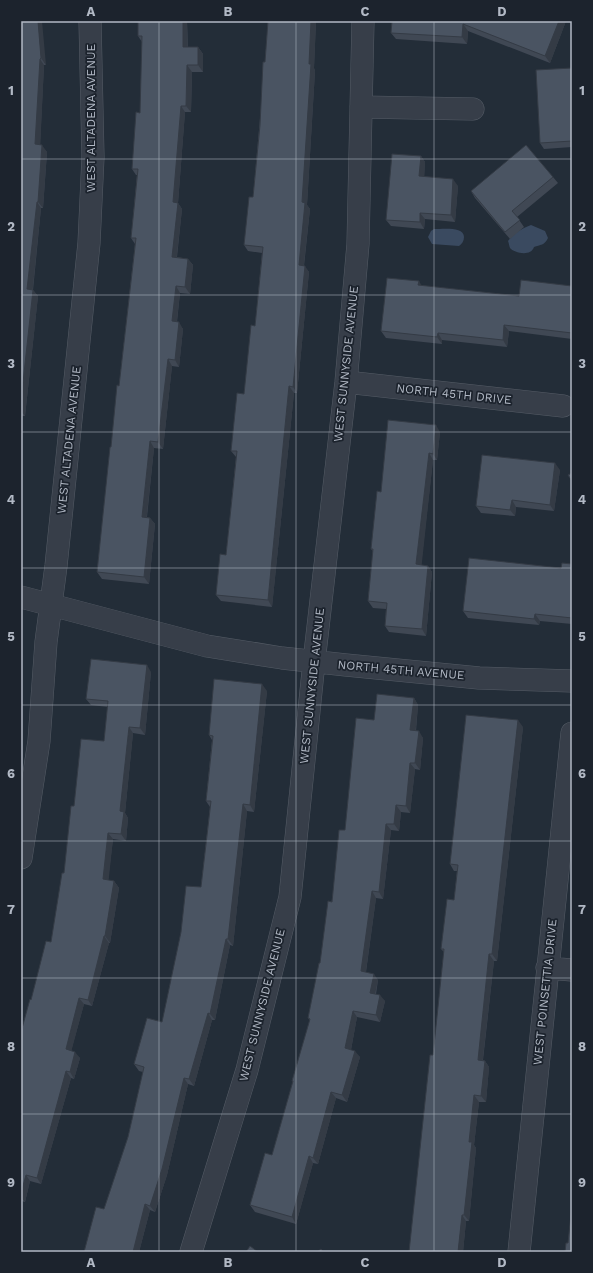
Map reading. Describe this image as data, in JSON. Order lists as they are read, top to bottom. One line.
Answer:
{"streets":{"street":["WEST ALTADENA AVENUE","WEST SUNNYSIDE AVENUE","NORTH 45TH DRIVE","NORTH 45TH AVENUE","WEST POINSETTIA DRIVE"]},"crossings":[["WEST ALTADENA AVENUE","NORTH 45TH AVENUE"],["WEST SUNNYSIDE AVENUE","NORTH 45TH DRIVE"],["WEST SUNNYSIDE AVENUE","NORTH 45TH AVENUE"]],"grid":{"columns":["A","B","C","D"],"rows":["1","2","3","4","5","6","7","8","9"]}}
